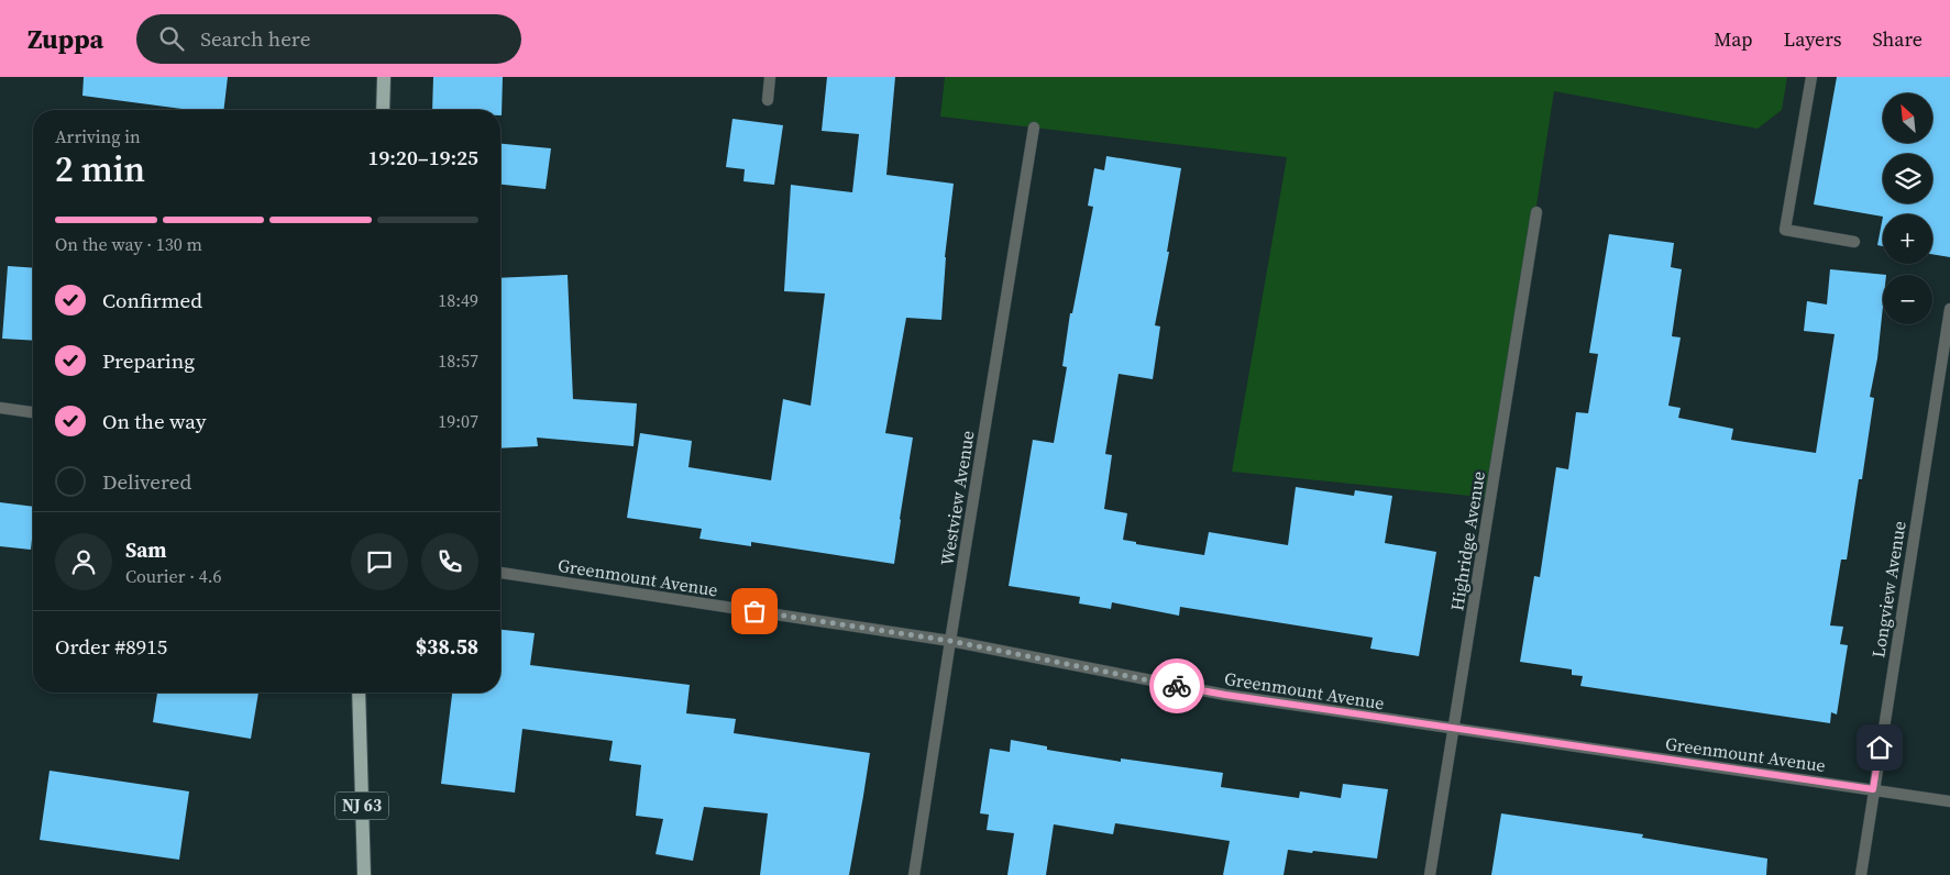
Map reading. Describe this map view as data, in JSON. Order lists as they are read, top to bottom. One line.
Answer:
{"streets":{"main road":["NJ 63"],"street":["Westview Avenue","Highridge Avenue","Greenmount Avenue","Longview Avenue"]},"crossings":[["Westview Avenue","Greenmount Avenue"],["Highridge Avenue","Greenmount Avenue"],["Greenmount Avenue","Longview Avenue"]],"north":"top left","page":{"header":"Zuppa","search":"Search here","nav":["Map","Layers","Share"],"map_buttons":["+","−"],"heading":["2 min","Arriving in","19:20–19:25"],"panel":["Sam","Courier · 4.6","Order #8915","$38.58"],"bar":"On the way · 130 m","list":[["Confirmed","18:49"],["Preparing","18:57"],["On the way","19:07"],"Delivered"]}}
